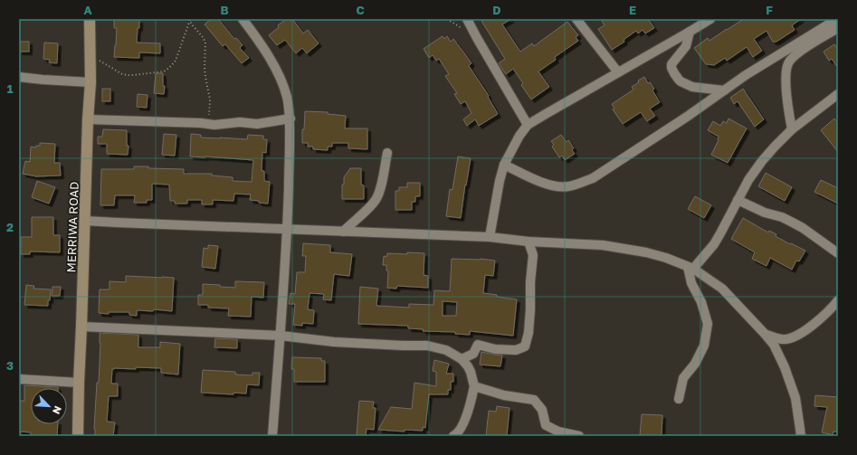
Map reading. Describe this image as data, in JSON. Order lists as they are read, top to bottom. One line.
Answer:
{"streets":{"street":["MERRIWA ROAD"]},"north":"bottom right","grid":{"columns":["A","B","C","D","E","F"],"rows":["1","2","3"]}}
